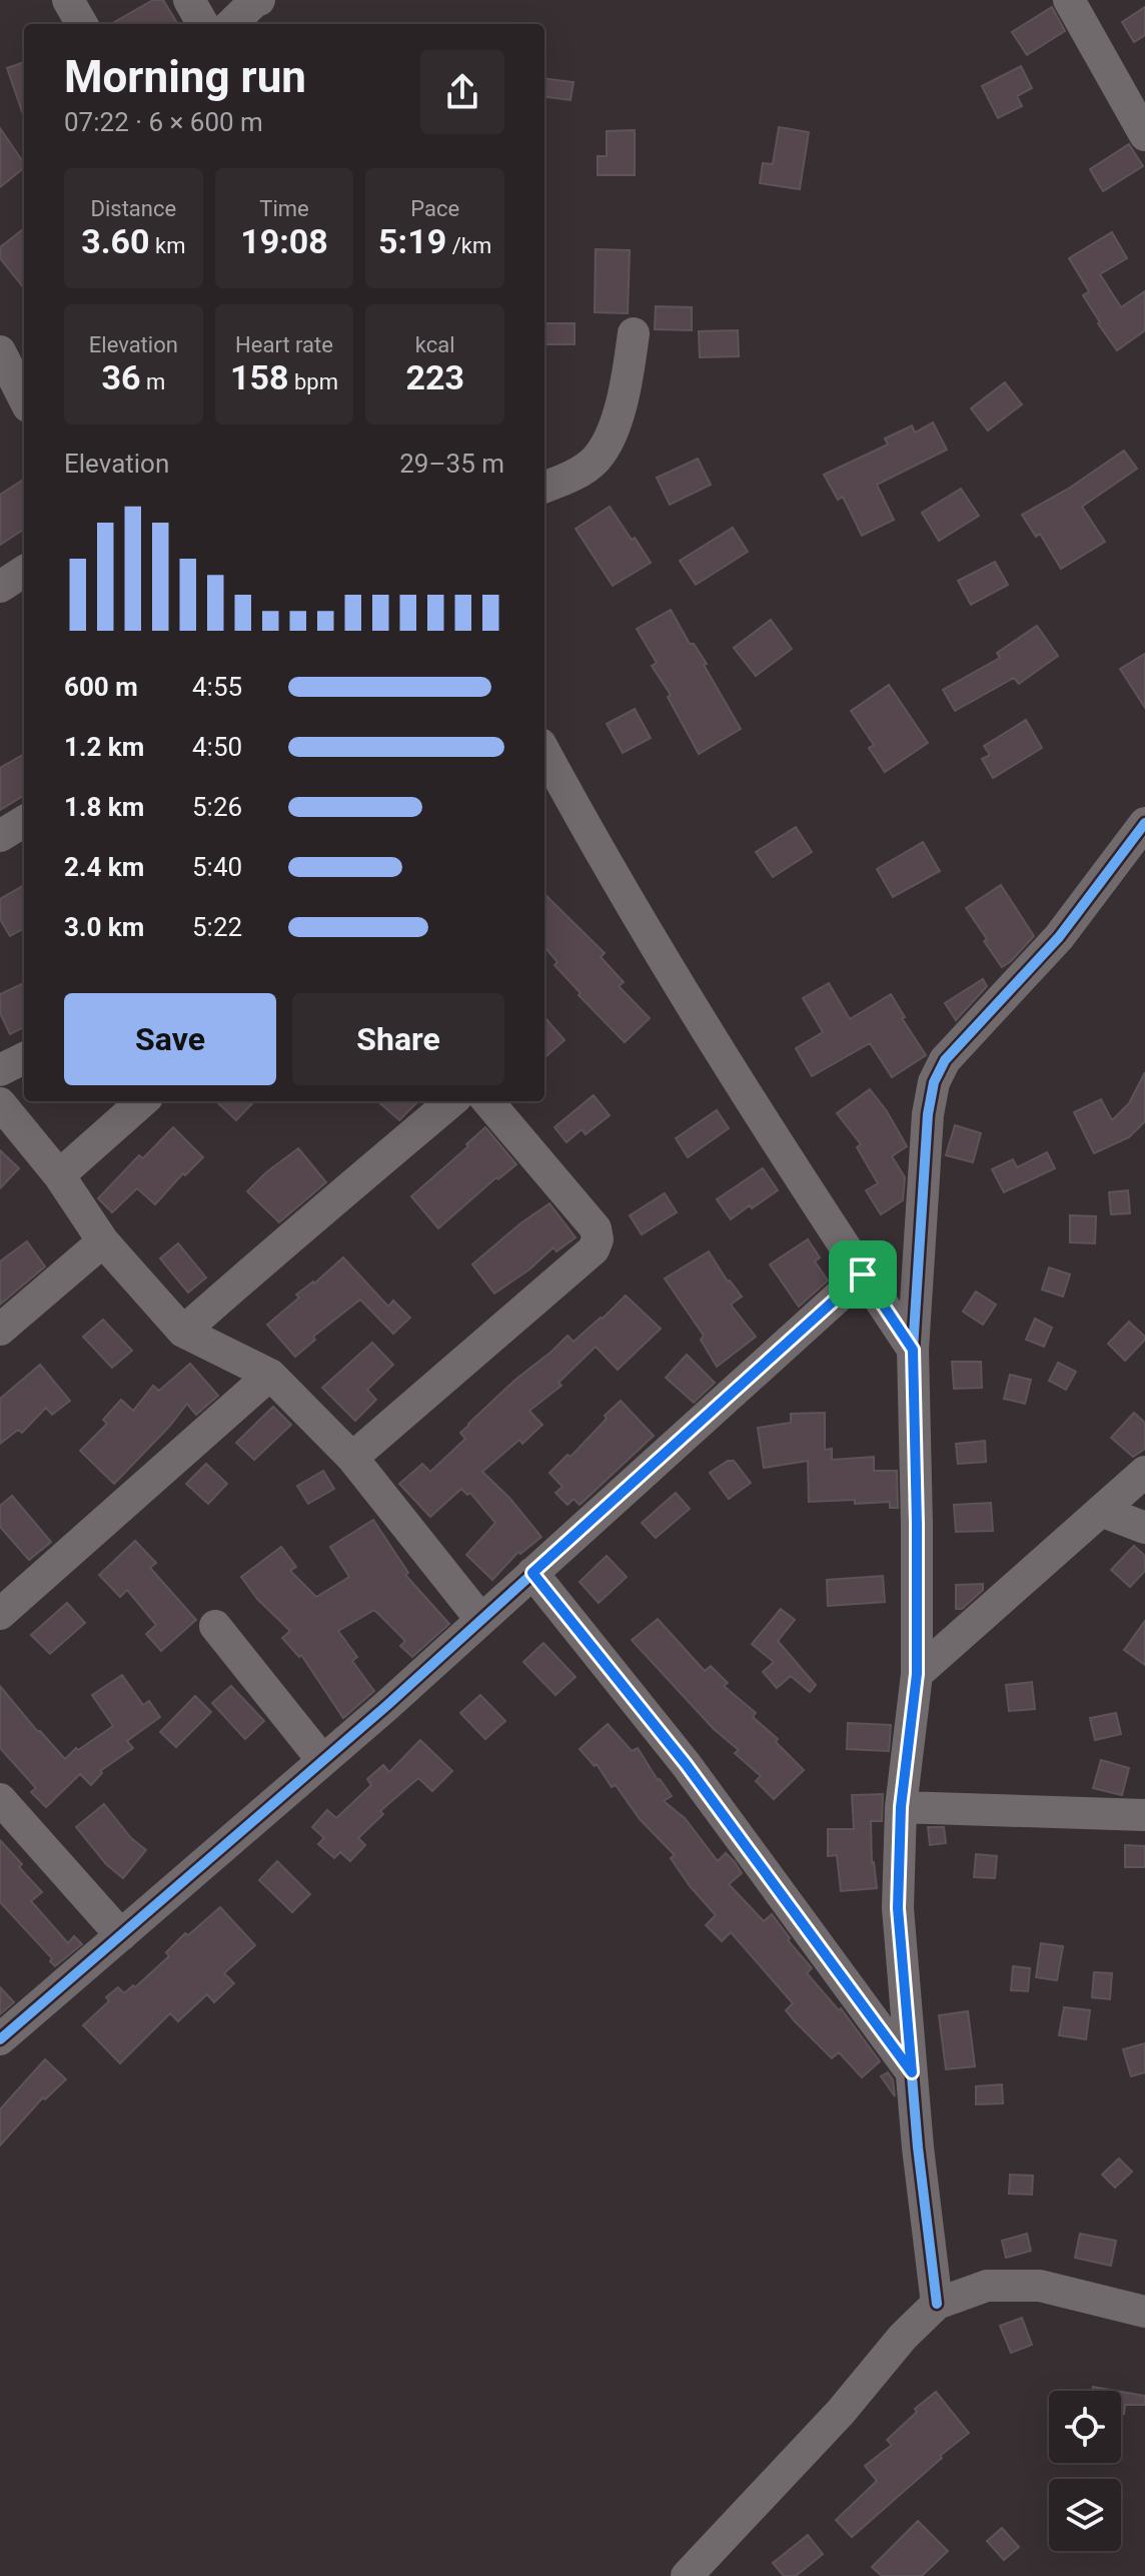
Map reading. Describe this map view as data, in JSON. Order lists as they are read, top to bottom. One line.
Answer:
{"page":{"heading":["Morning run","07:22 · 6 × 600 m"],"stats":[["Distance","3.60 km"],["Time","19:08"],["Pace","5:19 /km"],["Elevation","36 m"],["Heart rate","158 bpm"],["kcal","223"]],"chart":["Elevation","29–35 m"],"list":[{"name":"600 m","note":"4:55"},{"name":"1.2 km","note":"4:50"},{"name":"1.8 km","note":"5:26"},{"name":"2.4 km","note":"5:40"},{"name":"3.0 km","note":"5:22"}],"buttons":["Save","Share"]}}
